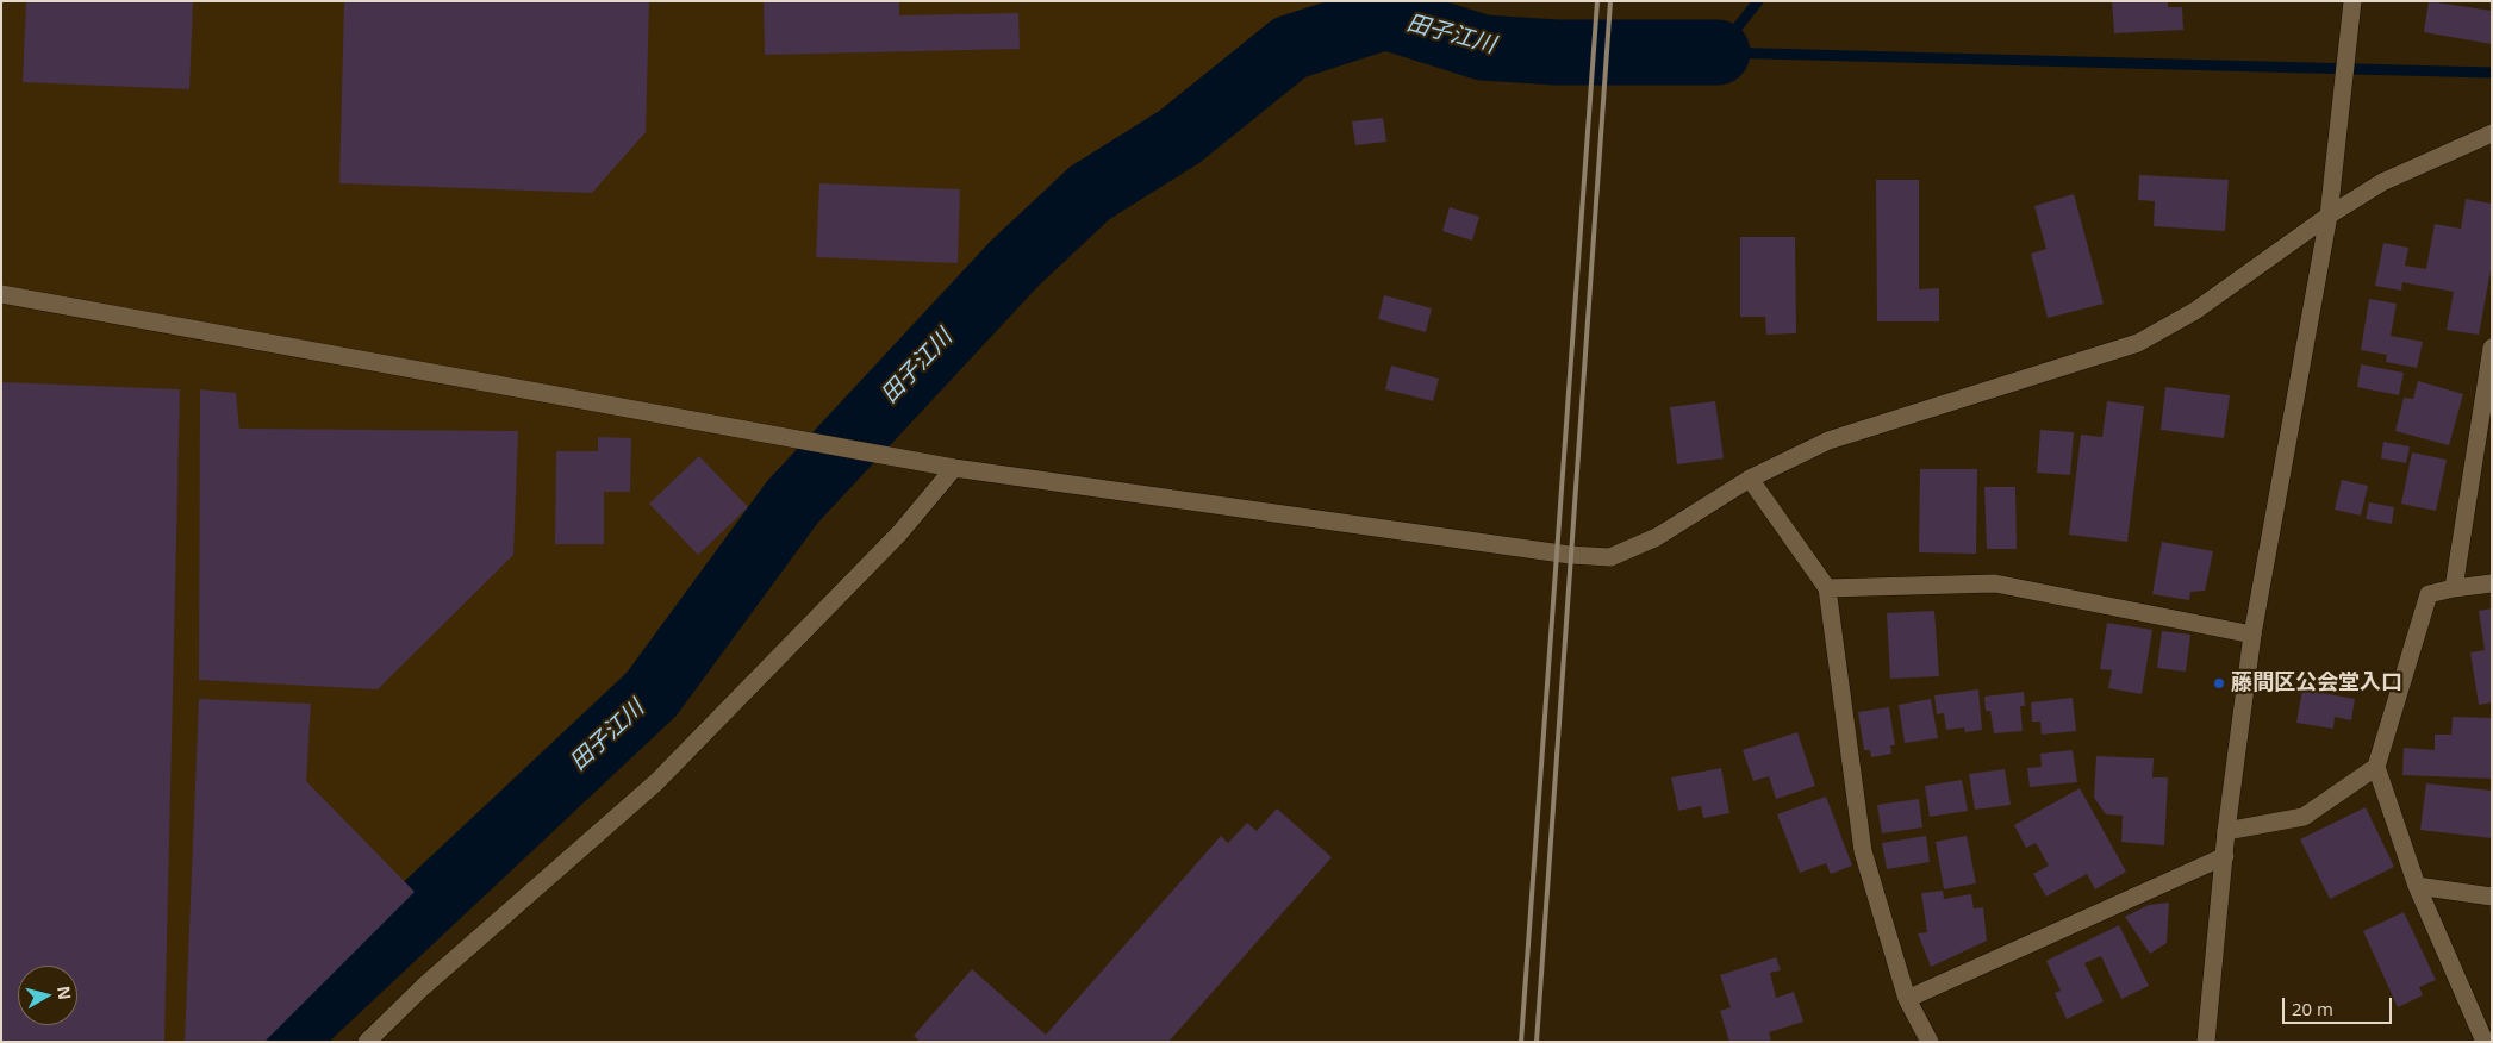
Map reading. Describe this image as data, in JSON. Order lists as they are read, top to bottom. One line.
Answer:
{"water":["田子江川"],"places":["藤間区公会堂入口"],"scale_bar":"20 m","north":"right"}
